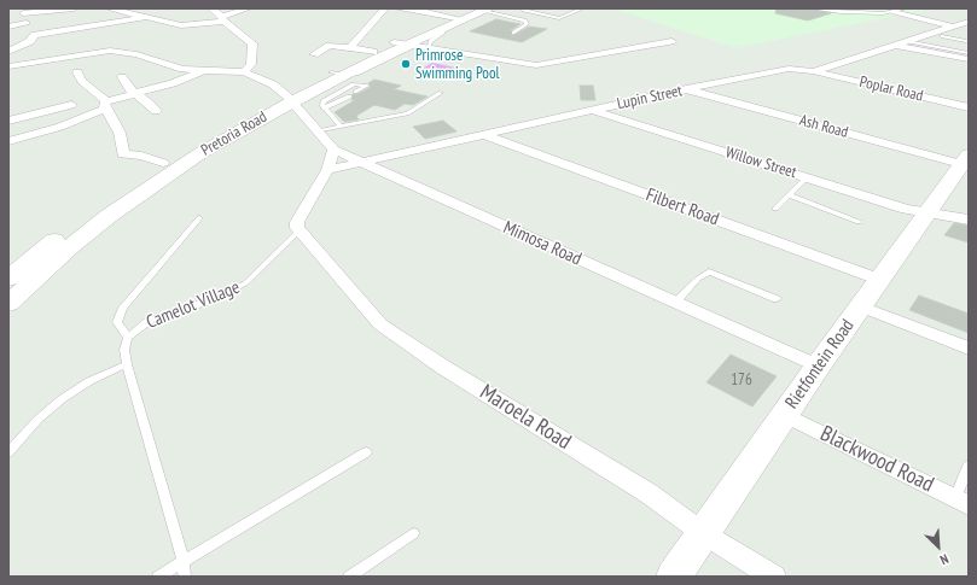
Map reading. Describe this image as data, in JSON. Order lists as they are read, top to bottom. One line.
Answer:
{"streets":{"main road":["Pretoria Road","Rietfontein Road"],"street":["Poplar Road","Lupin Street","Ash Road","Willow Street","Filbert Road","Mimosa Road","Maroela Road","Blackwood Road"],"lane":["Camelot Village"]},"crossings":[["Poplar Road","Lupin Street"],["Lupin Street","Ash Road"],["Lupin Street","Willow Street"],["Lupin Street","Filbert Road"],["Lupin Street","Mimosa Road"],["Ash Road","Rietfontein Road"],["Pretoria Road","Mimosa Road"],["Willow Street","Rietfontein Road"],["Filbert Road","Rietfontein Road"],["Mimosa Road","Rietfontein Road"],["Camelot Village","Maroela Road"],["Rietfontein Road","Maroela Road"],["Rietfontein Road","Blackwood Road"]],"places":["Primrose Swimming Pool"],"house_numbers":["176"],"north":"bottom right"}
